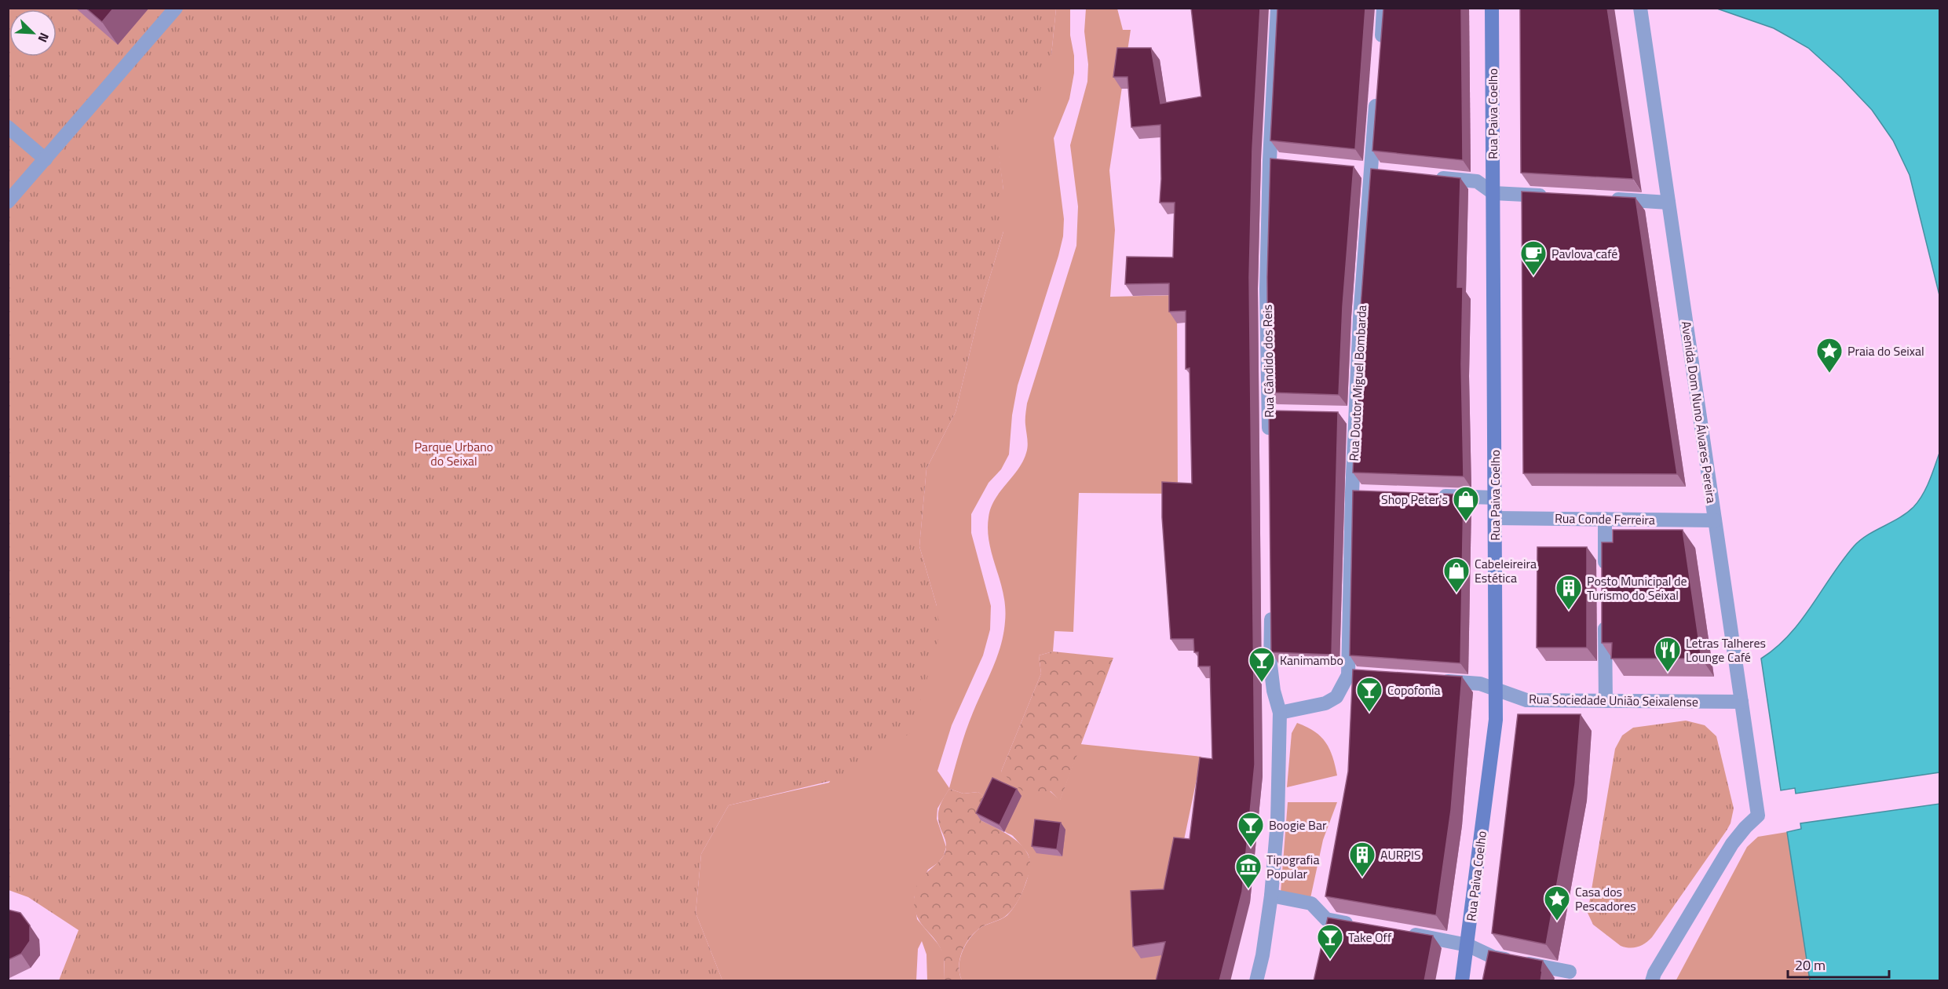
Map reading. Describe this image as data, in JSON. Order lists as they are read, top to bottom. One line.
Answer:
{"streets":{"street":["Rua Paiva Coelho","Rua Cândido dos Reis","Rua Doutor Miguel Bombarda","Avenida Dom Nuno Álvares Pereira","Rua Conde Ferreira","Rua Sociedade União Seixalense"]},"crossings":[["Rua Paiva Coelho","Rua Conde Ferreira"],["Rua Paiva Coelho","Rua Sociedade União Seixalense"],["Avenida Dom Nuno Álvares Pereira","Rua Conde Ferreira"],["Avenida Dom Nuno Álvares Pereira","Rua Sociedade União Seixalense"]],"parks":["Parque Urbano do Seixal"],"places":{"cafe":["Pavlova café"],"place":["Praia do Seixal","Casa dos Pescadores"],"shop":["Shop Peter's","Cabeleireira Estética"],"building":["Posto Municipal de Turismo do Seixal","AURPIS"],"restaurant":["Letras Talheres Lounge Café"],"bar":["Kanimambo","Copofonia","Boogie Bar","Take Off"],"museum":["Tipografia Popular"]},"scale_bar":"20 m","north":"bottom right"}
